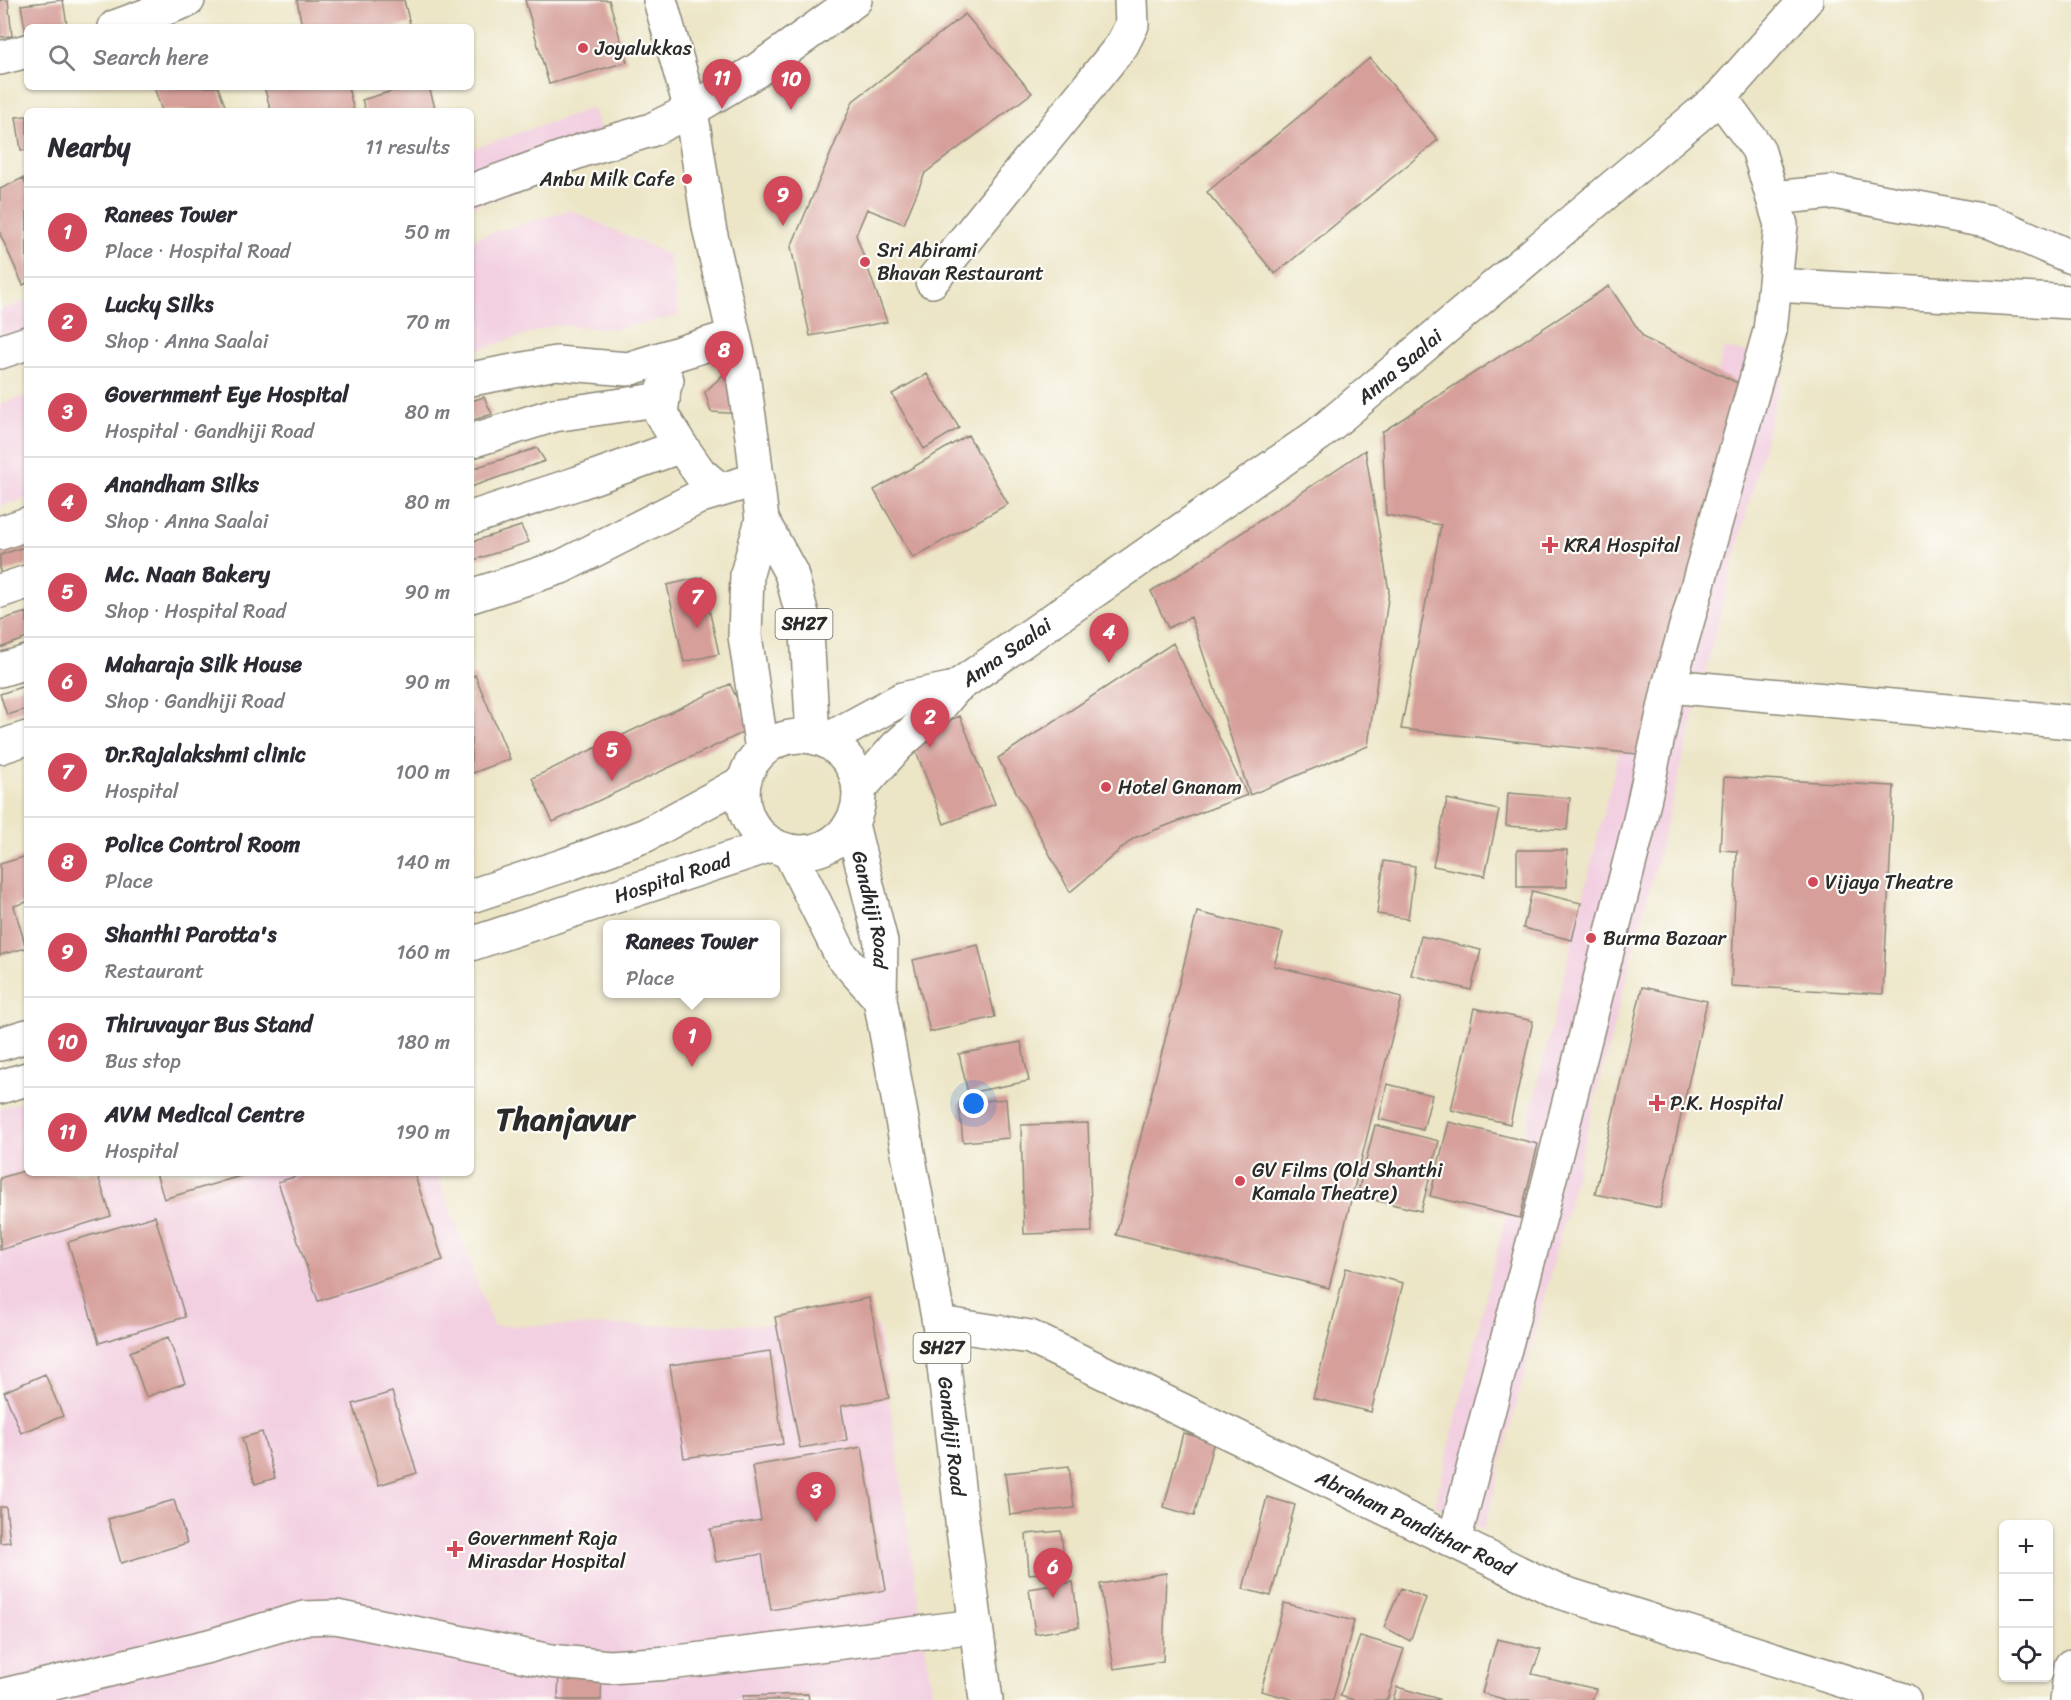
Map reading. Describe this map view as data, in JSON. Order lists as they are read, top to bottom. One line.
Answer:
{"streets":{"street":["Anna Saalai","SH27","Hospital Road","Gandhiji Road","Abraham Pandithar Road"]},"crossings":[["Anna Saalai","SH27"],["Anna Saalai","Hospital Road"],["Anna Saalai","Gandhiji Road"],["SH27","Hospital Road"],["SH27","Gandhiji Road"],["Hospital Road","Gandhiji Road"],["Gandhiji Road","Abraham Pandithar Road"]],"districts":["Thanjavur"],"places":{"other":["Joyalukkas","Anbu Milk Cafe","Sri Abirami Bhavan Restaurant","Hotel Gnanam","Vijaya Theatre","Burma Bazaar","GV Films (Old Shanthi Kamala Theatre)"],"health":["KRA Hospital","P.K. Hospital","Government Raja Mirasdar Hospital"]},"page":{"search":"Search here","pins":["11","10","9","8","7","4","2","5","1","3","6"],"heading":["Nearby","11 results"],"list":[{"mark":"1","name":"Ranees Tower","note":"Place · Hospital Road","value":"50 m"},{"mark":"2","name":"Lucky Silks","note":"Shop · Anna Saalai","value":"70 m"},{"mark":"3","name":"Government Eye Hospital","note":"Hospital · Gandhiji Road","value":"80 m"},{"mark":"4","name":"Anandham Silks","note":"Shop · Anna Saalai","value":"80 m"},{"mark":"5","name":"Mc. Naan Bakery","note":"Shop · Hospital Road","value":"90 m"},{"mark":"6","name":"Maharaja Silk House","note":"Shop · Gandhiji Road","value":"90 m"},{"mark":"7","name":"Dr.Rajalakshmi clinic","note":"Hospital","value":"100 m"},{"mark":"8","name":"Police Control Room","note":"Place","value":"140 m"},{"mark":"9","name":"Shanthi Parotta's","note":"Restaurant","value":"160 m"},{"mark":"10","name":"Thiruvayar Bus Stand","note":"Bus stop","value":"180 m"},{"mark":"11","name":"AVM Medical Centre","note":"Hospital","value":"190 m"}],"popup":["Ranees Tower","Place"],"map_buttons":["+","−"]}}
